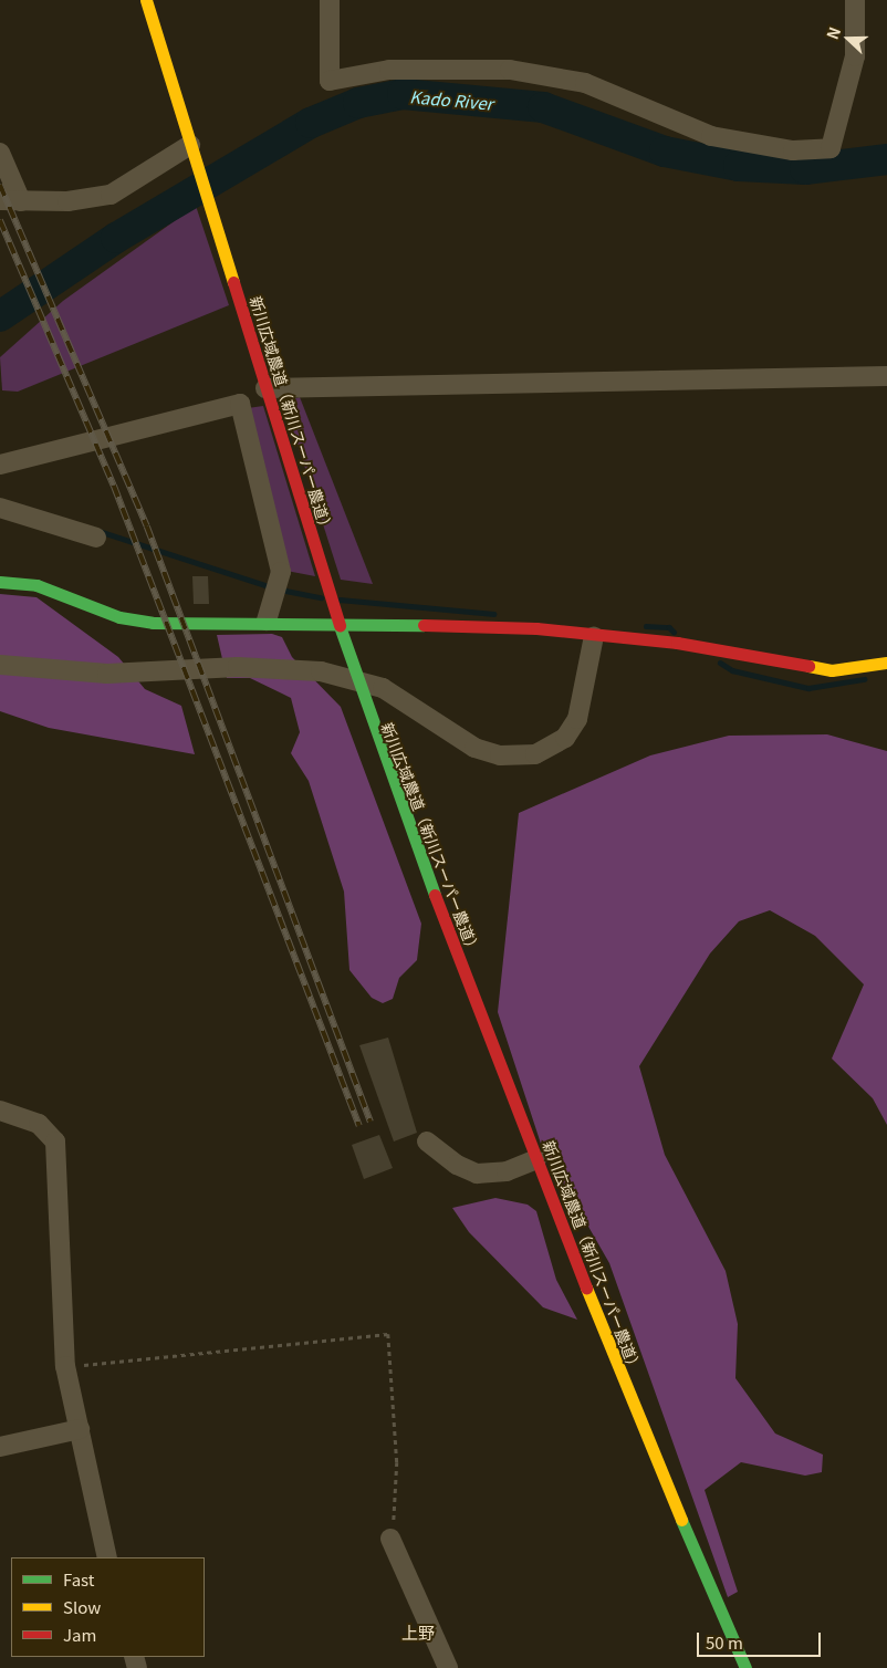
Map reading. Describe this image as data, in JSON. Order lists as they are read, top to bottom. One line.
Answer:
{"streets":{"street":["新川広域農道（新川スーパー農道）"]},"districts":["上野"],"water":["Kado River"],"legend":["Fast","Slow","Jam"],"scale_bar":"50 m","north":"left"}
